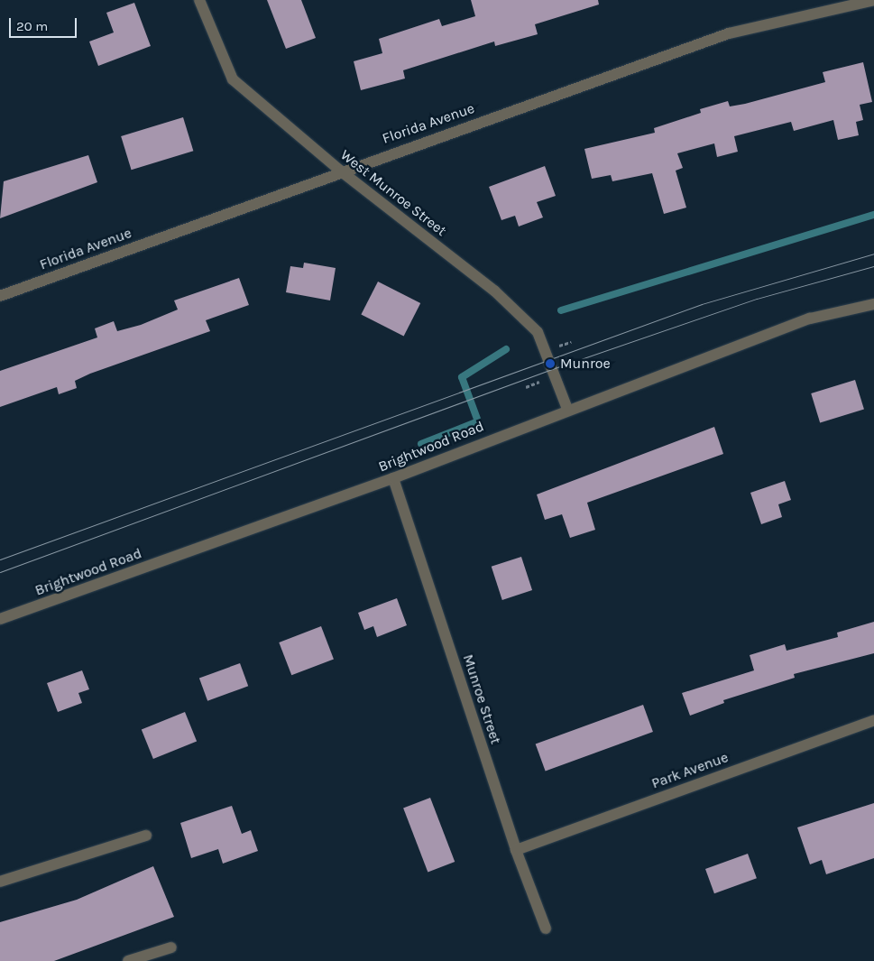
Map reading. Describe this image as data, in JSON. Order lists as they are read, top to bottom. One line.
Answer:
{"streets":{"street":["Florida Avenue","West Munroe Street","Brightwood Road","Munroe Street","Park Avenue"]},"crossings":[["Florida Avenue","West Munroe Street"],["West Munroe Street","Brightwood Road"],["Brightwood Road","Munroe Street"],["Munroe Street","Park Avenue"]],"places":["Munroe"],"scale_bar":"20 m"}
